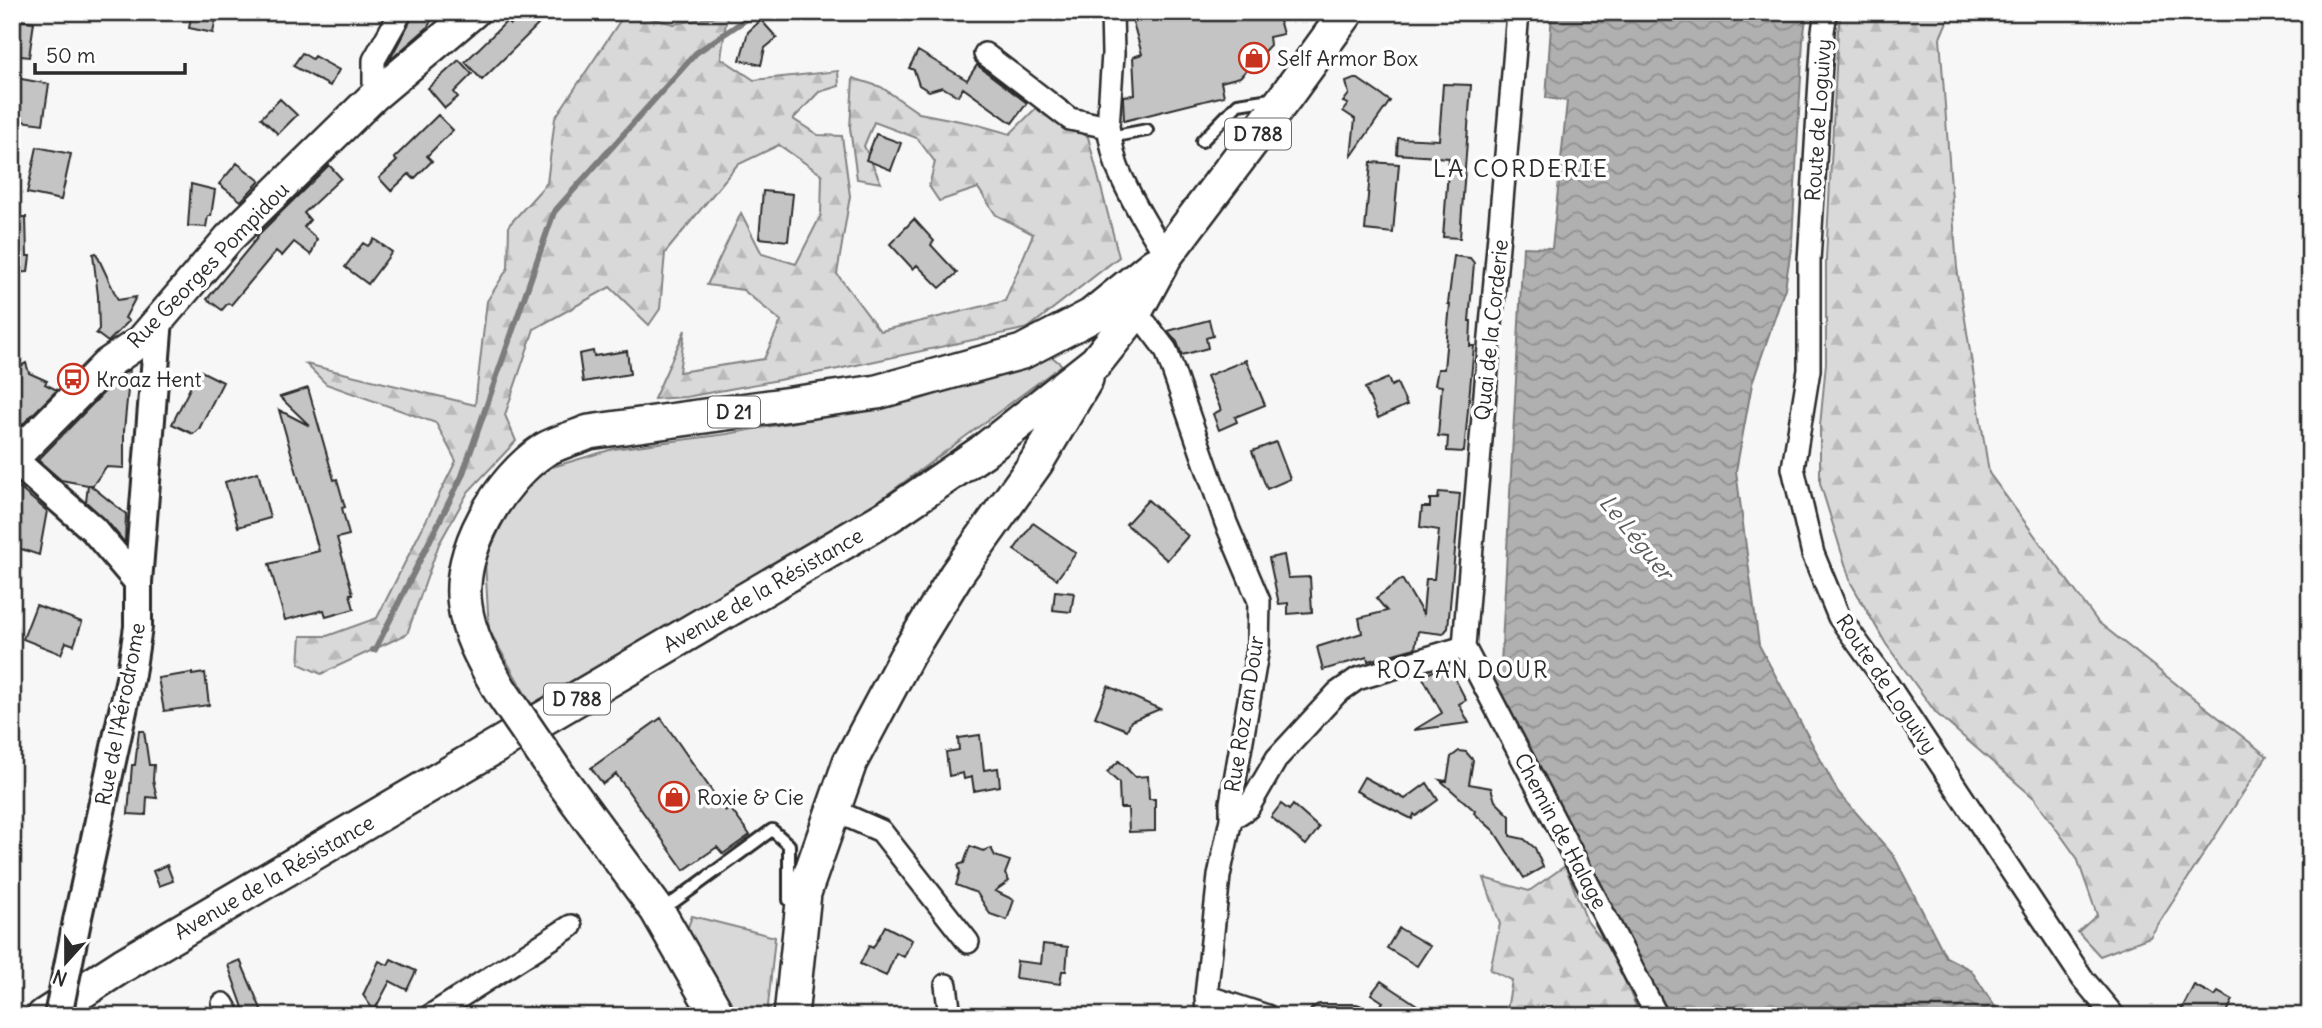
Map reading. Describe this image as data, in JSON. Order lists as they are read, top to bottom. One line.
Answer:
{"streets":{"main road":["D 788","Rue Georges Pompidou","D 21","Avenue de la Résistance"],"street":["Route de Loguivy","Quai de la Corderie","Rue de l'Aérodrome","Rue Roz an Dour","Chemin de Halage"]},"crossings":[["Rue Georges Pompidou","Rue de l'Aérodrome"],["Quai de la Corderie","Chemin de Halage"],["D 21","Avenue de la Résistance"],["Avenue de la Résistance","Rue Roz an Dour"]],"districts":["LA CORDERIE","ROZ AN DOUR"],"water":["Le Léguer"],"places":{"shop":["Self Armor Box","Roxie & Cie"],"bus stop":["Kroaz Hent"]},"scale_bar":"50 m","north":"bottom"}
